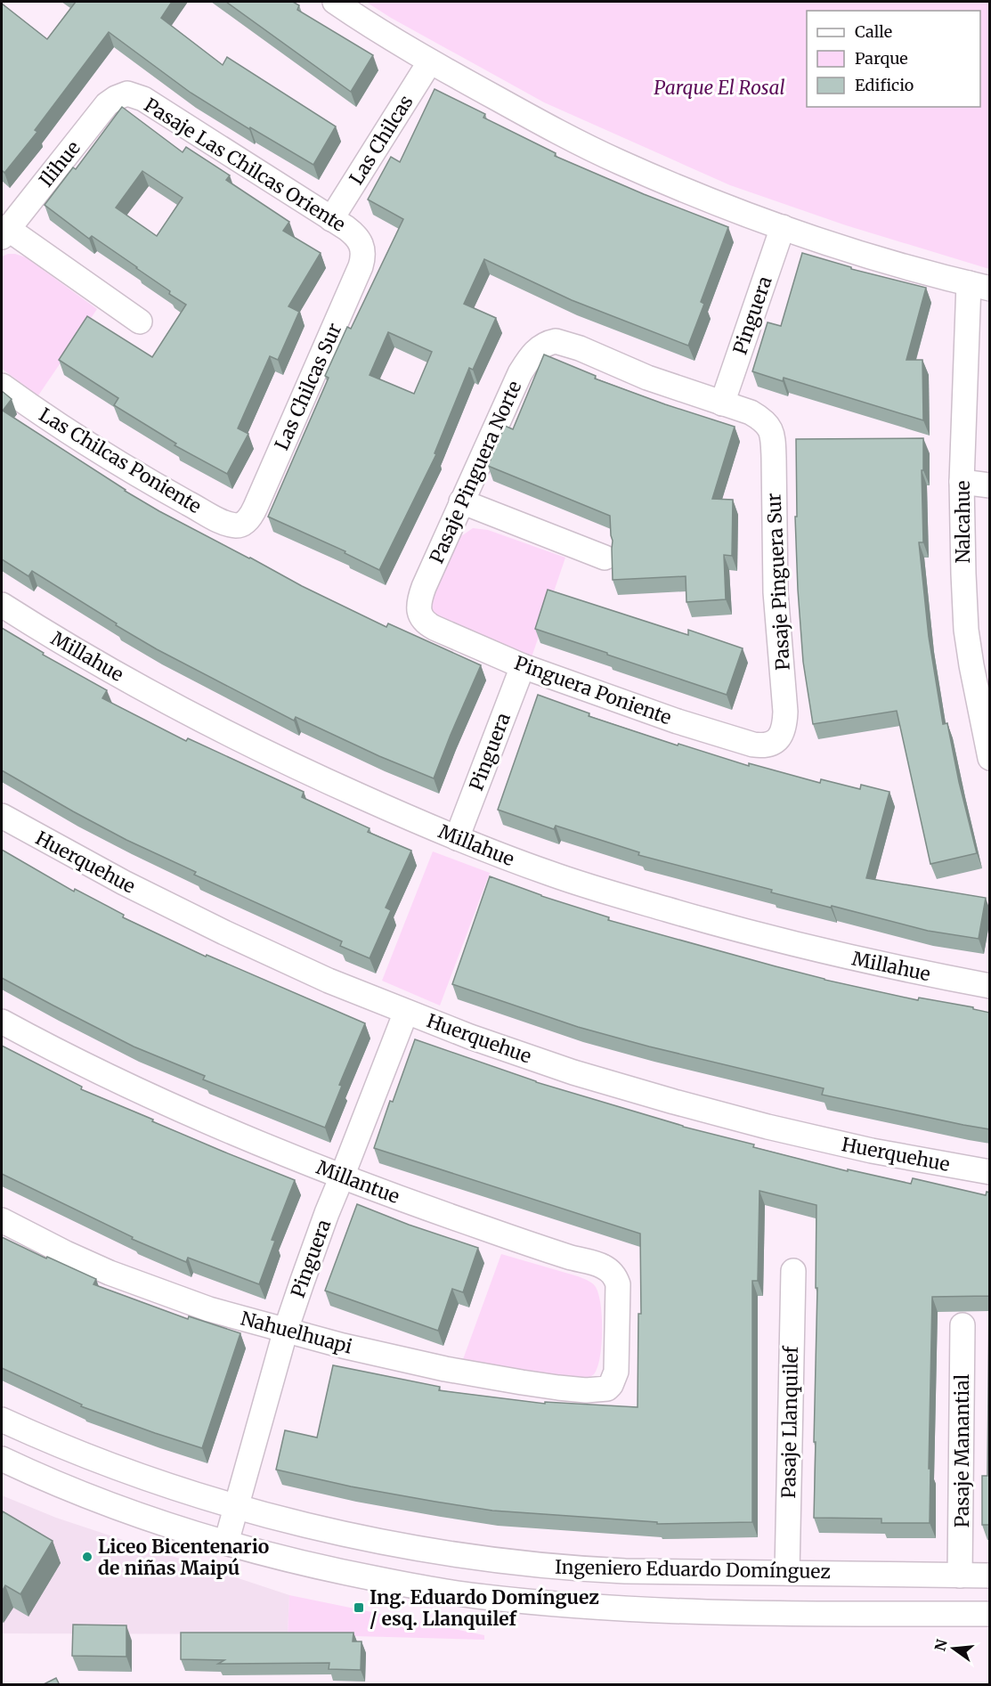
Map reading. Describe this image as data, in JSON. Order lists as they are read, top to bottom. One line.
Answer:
{"streets":{"street":["Las Chilcas","Ilihue","Pasaje Las Chilcas Oriente","Pinguera","Las Chilcas Sur","Las Chilcas Poniente","Pasaje Pinguera Norte","Nalcahue","Pasaje Pinguera Sur","Millahue","Pinguera Poniente","Huerquehue","Millantue","Nahuelhuapi","Pasaje Llanquilef","Pasaje Manantial","Ingeniero Eduardo Domínguez"]},"crossings":[["Las Chilcas","Pasaje Las Chilcas Oriente"],["Ilihue","Pasaje Las Chilcas Oriente"],["Pasaje Las Chilcas Oriente","Las Chilcas Sur"],["Pinguera","Pasaje Pinguera Norte"],["Pinguera","Pasaje Pinguera Sur"],["Pinguera","Millahue"],["Pinguera","Pinguera Poniente"],["Pinguera","Huerquehue"],["Pinguera","Millantue"],["Pinguera","Nahuelhuapi"],["Pinguera","Ingeniero Eduardo Domínguez"],["Las Chilcas Sur","Las Chilcas Poniente"],["Pasaje Pinguera Norte","Pasaje Pinguera Sur"],["Pasaje Pinguera Norte","Pinguera Poniente"],["Pasaje Pinguera Sur","Pinguera Poniente"],["Millantue","Nahuelhuapi"],["Pasaje Llanquilef","Ingeniero Eduardo Domínguez"],["Pasaje Manantial","Ingeniero Eduardo Domínguez"]],"parks":["Parque El Rosal"],"places":{"other":["Liceo Bicentenario de niñas Maipú"],"transit":["Ing. Eduardo Domínguez / esq. Llanquilef"]},"legend":["Calle","Parque","Edificio"],"north":"left"}
